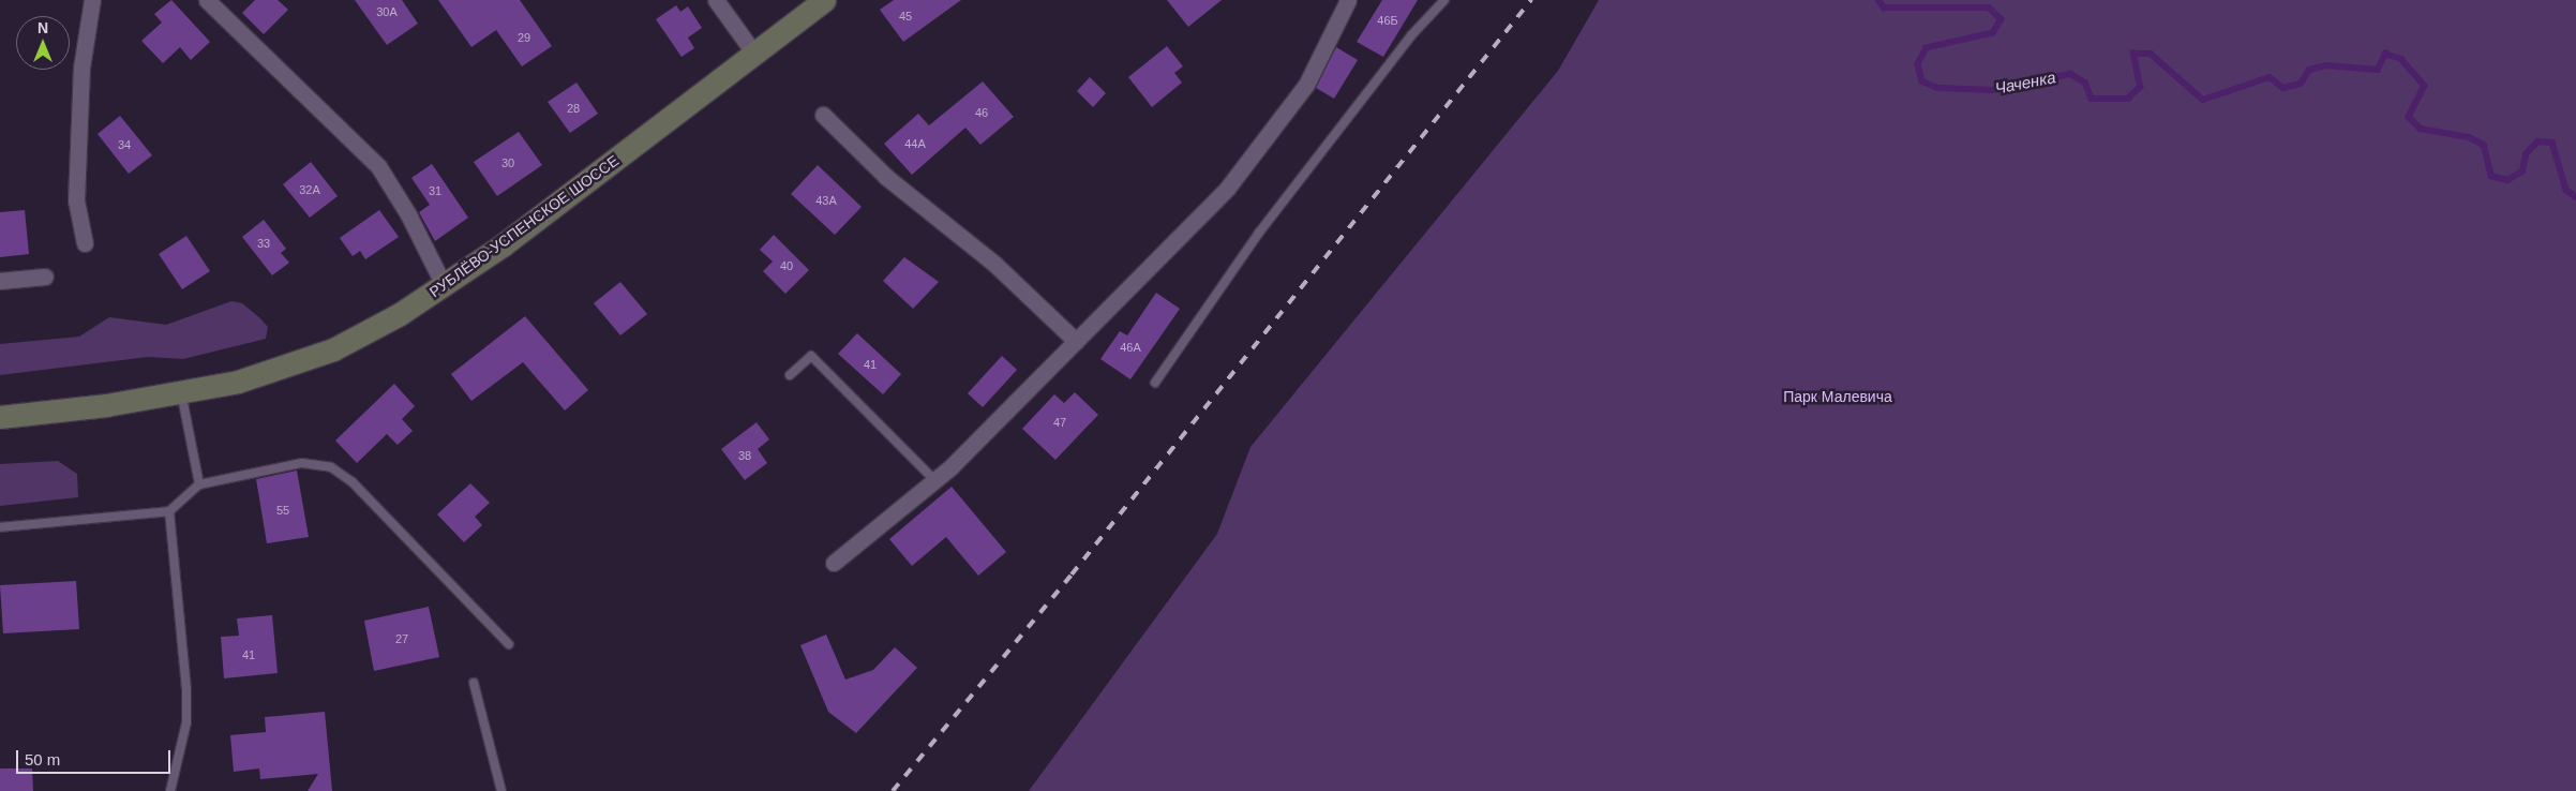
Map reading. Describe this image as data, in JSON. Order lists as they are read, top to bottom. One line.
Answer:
{"streets":{"main road":["РУБЛЁВО-УСПЕНСКОЕ ШОССЕ"]},"water":["Чаченка"],"parks":["Парк Малевича"],"house_numbers":["30А","45","46Б","29","28","46","44А","34","30","32А","31","43А","33","40","46А","41","47","38","55","27","41"],"scale_bar":"50 m","north":"top"}
